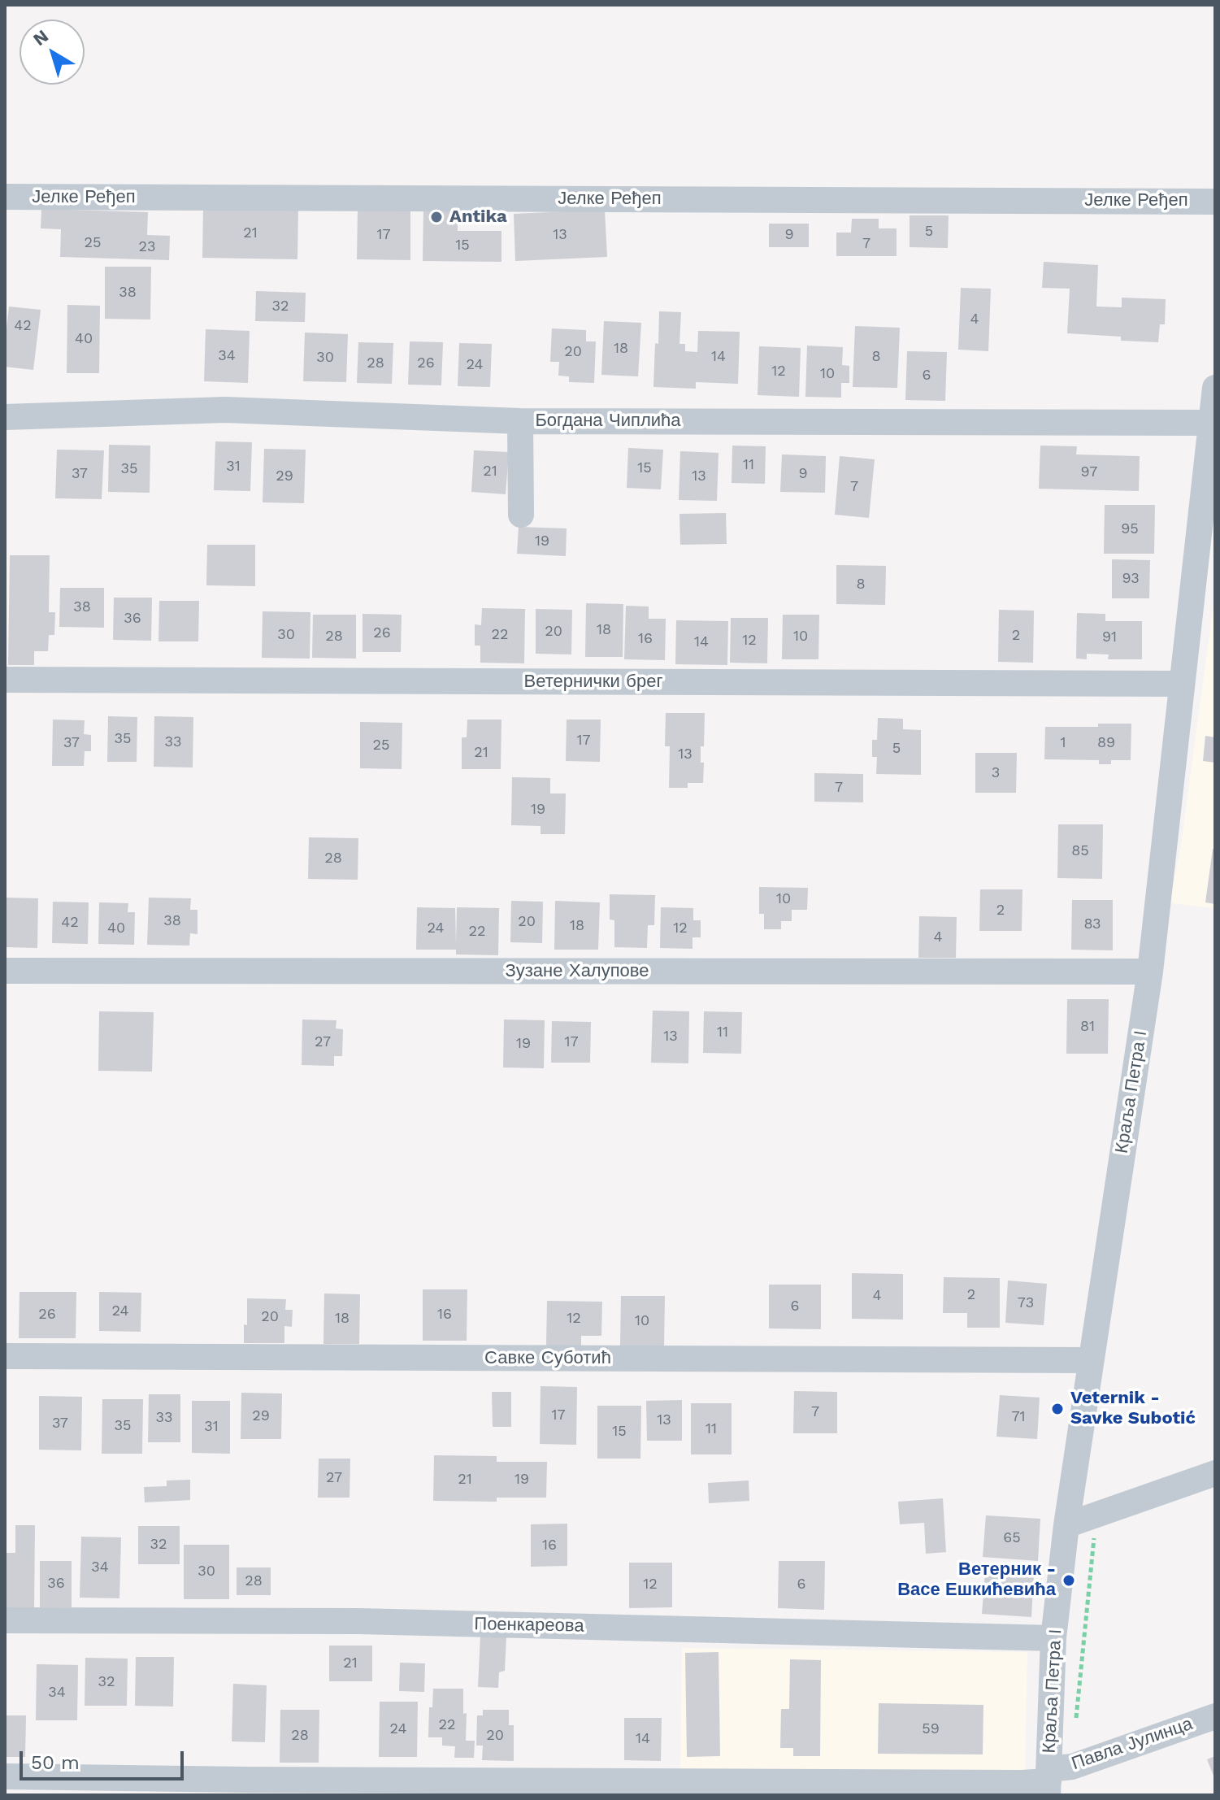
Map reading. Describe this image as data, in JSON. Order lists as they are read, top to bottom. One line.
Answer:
{"streets":{"street":["Јелке Ређеп","Богдана Чиплића","Ветернички брег","Зузане Халупове","Краља Петра I","Савке Суботић","Поенкареова","Павла Јулинца"]},"crossings":[["Богдана Чиплића","Краља Петра I"],["Ветернички брег","Краља Петра I"],["Зузане Халупове","Краља Петра I"],["Краља Петра I","Савке Суботић"],["Краља Петра I","Поенкареова"],["Краља Петра I","Павла Јулинца"]],"places":["Antika","Veternik - Savke Subotić","Ветерник - Васе Ешкићевића"],"house_numbers":["5","21","17","13","9","25","7","15","23","38","32","4","42","40","18","20","34","14","8","30","28","26","24","12","10","6","11","31","15","35","21","97","37","9","29","13","7","95","19","93","8","38","36","18","20","26","30","22","2","28","10","91","16","12","14","35","17","33","37","1","89","25","5","21","13","3","7","19","85","28","10","2","38","20","42","83","18","40","24","12","22","4","81","11","13","27","17","19","2","4","73","6","24","26","16","20","18","12","10","7","17","29","71","33","13","37","35","31","11","15","27","21","19","65","32","16","34","30","28","36","12","6","21","32","34","22","24","59","28","20","14"],"scale_bar":"50 m","north":"top left"}
